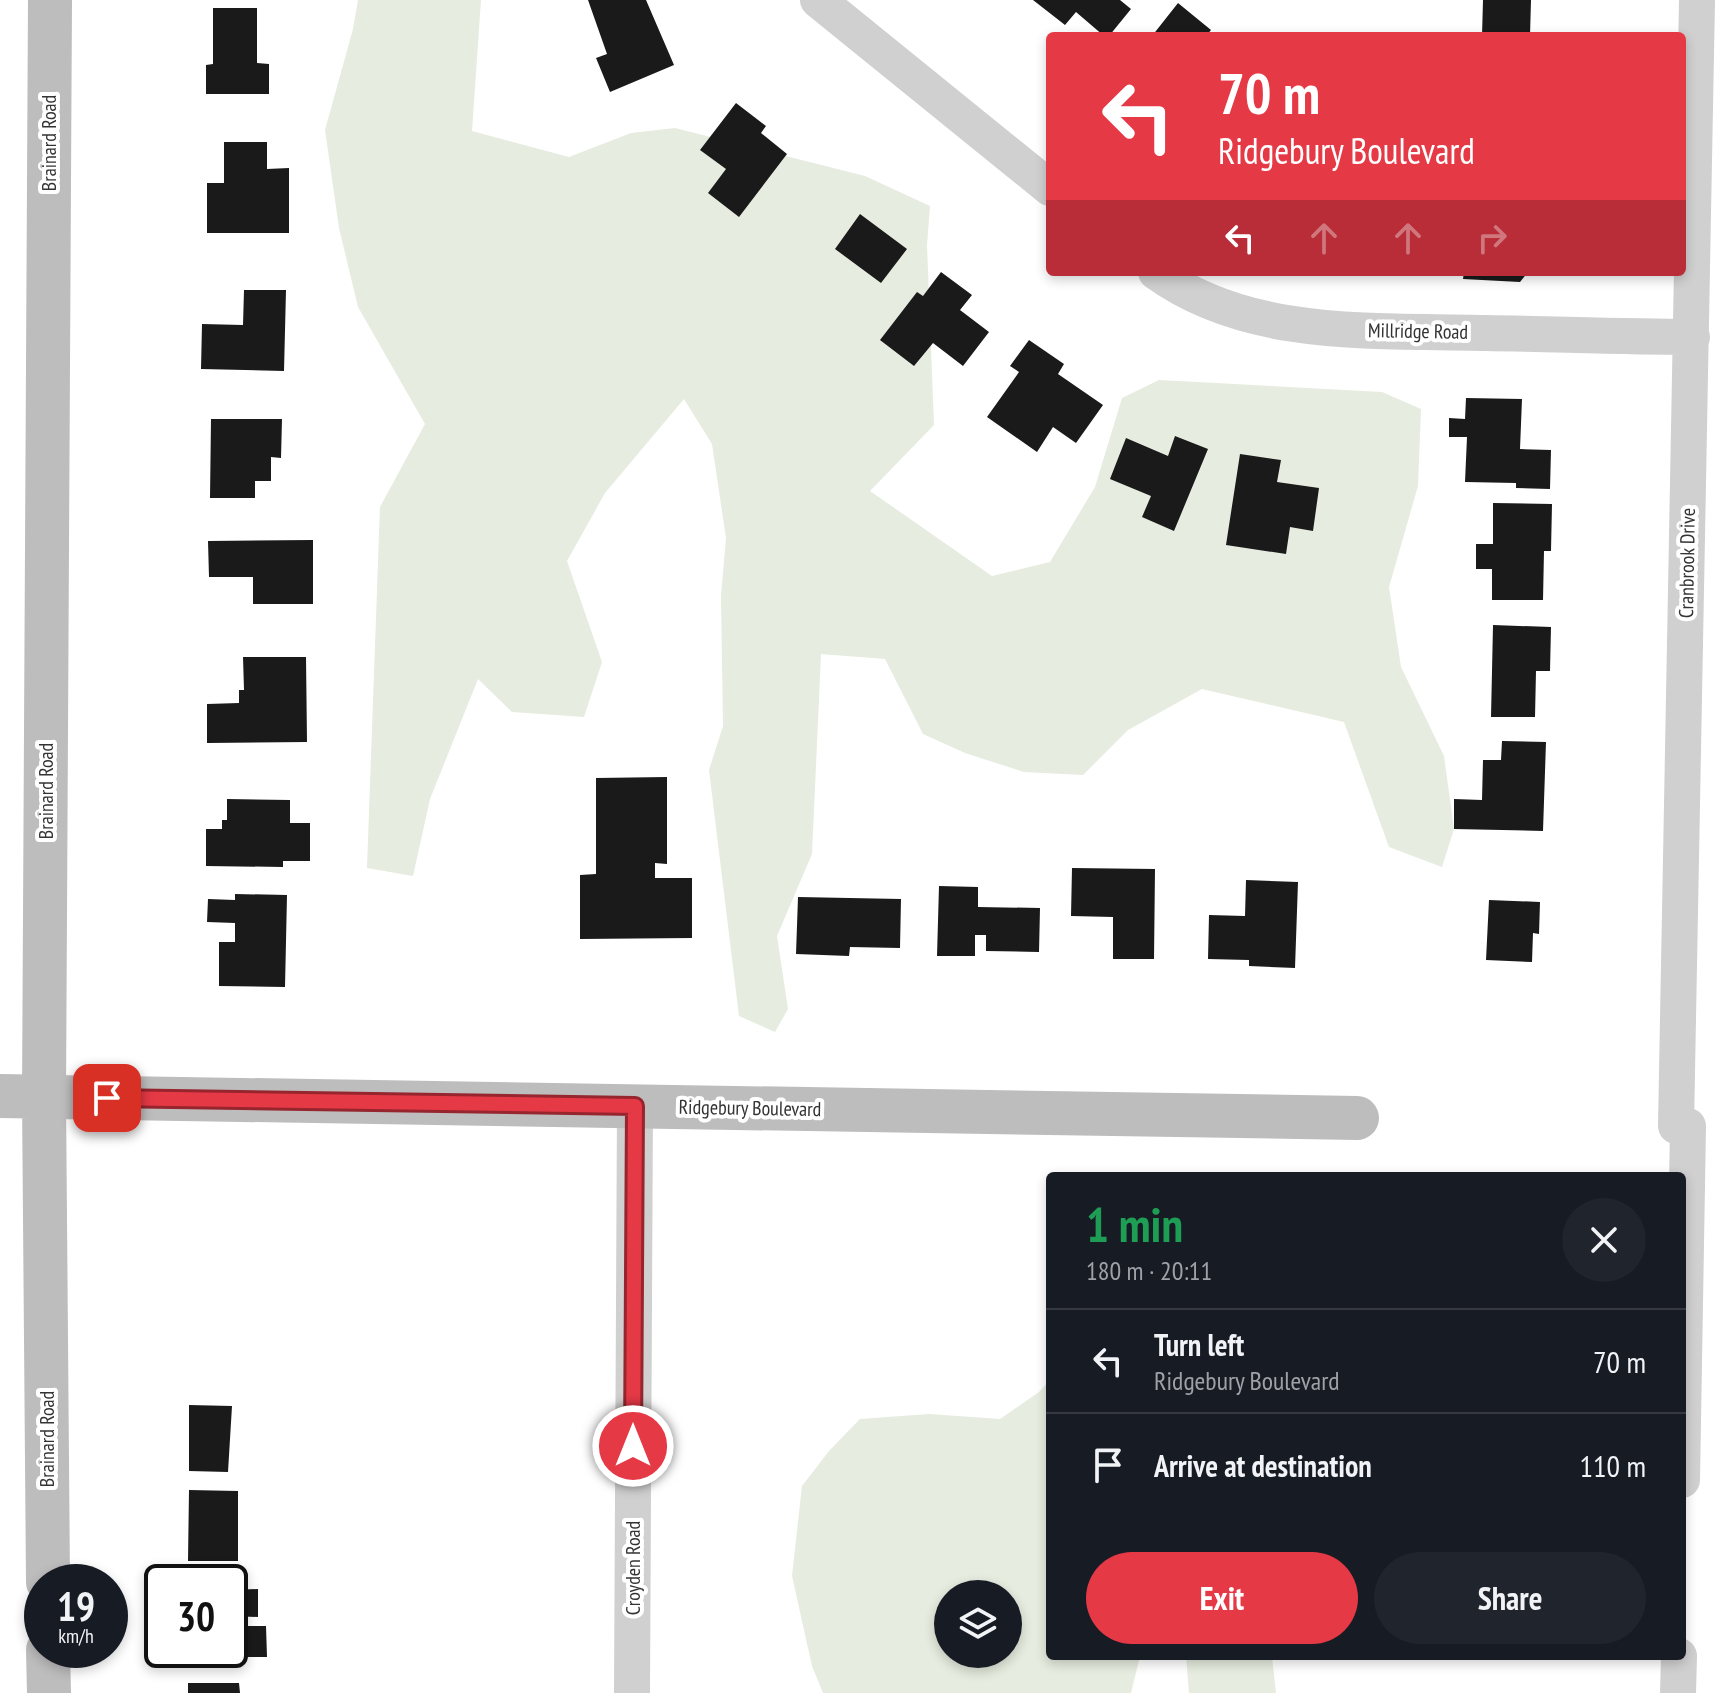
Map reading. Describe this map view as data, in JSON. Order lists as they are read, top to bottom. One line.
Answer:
{"streets":{"street":["Brainard Road","Millridge Road","Cranbrook Drive","Ridgebury Boulevard","Croyden Road"]},"crossings":[["Brainard Road","Ridgebury Boulevard"],["Millridge Road","Cranbrook Drive"],["Ridgebury Boulevard","Croyden Road"]],"page":{"turn":["70 m","Ridgebury Boulevard"],"heading":["1 min","180 m · 20:11"],"list":[{"name":"Turn left","note":"Ridgebury Boulevard","value":"70 m"},{"name":"Arrive at destination","value":"110 m"}],"buttons":["Exit","Share"],"speed":"19 km/h","limit":"30"}}
